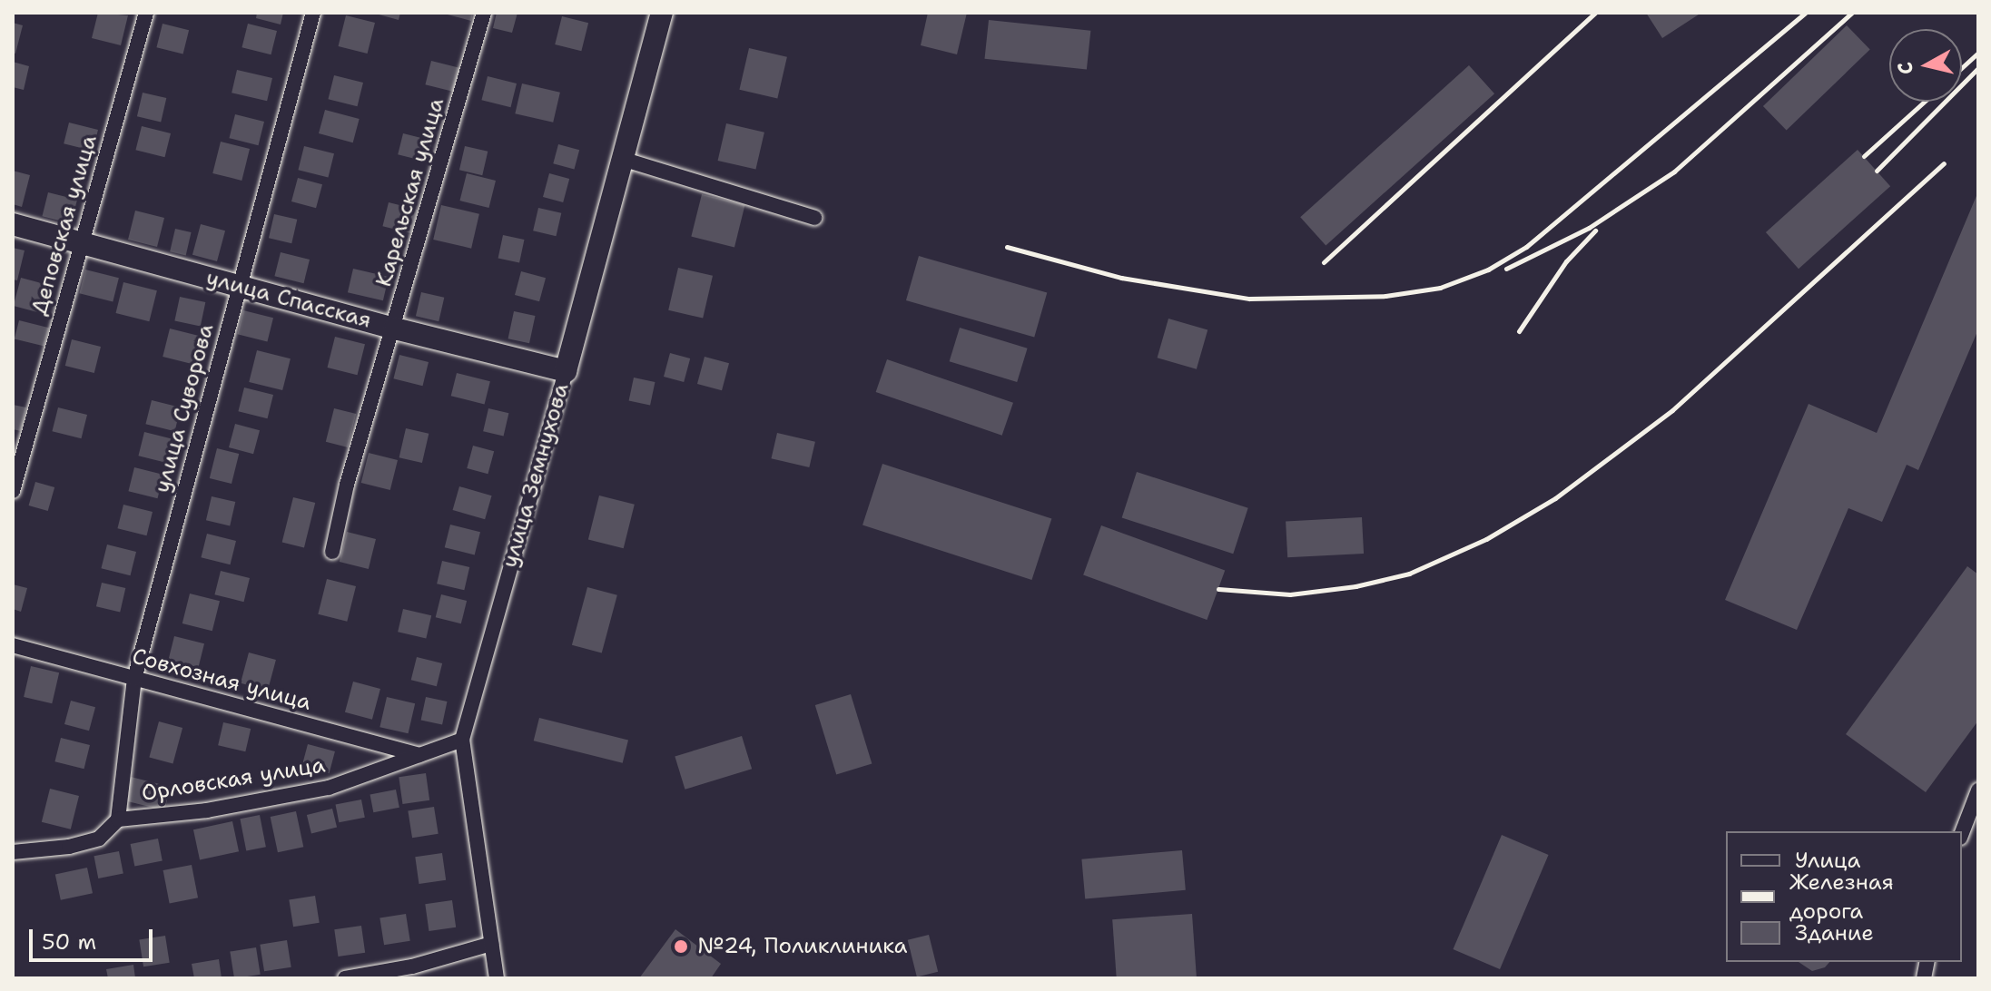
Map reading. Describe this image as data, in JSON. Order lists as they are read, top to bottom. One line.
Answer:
{"streets":{"street":["Карельская улица","Деповская улица","улица Спасская","улица Суворова","улица Земнухова","Совхозная улица","Орловская улица"]},"crossings":[["Карельская улица","улица Спасская"],["Деповская улица","улица Спасская"],["улица Спасская","улица Суворова"],["улица Спасская","улица Земнухова"],["улица Суворова","Совхозная улица"],["улица Суворова","Орловская улица"],["улица Земнухова","Орловская улица"],["Совхозная улица","Орловская улица"]],"places":["№24, Поликлиника"],"legend":["Улица","Железная дорога","Здание"],"scale_bar":"50 m","north":"left"}
